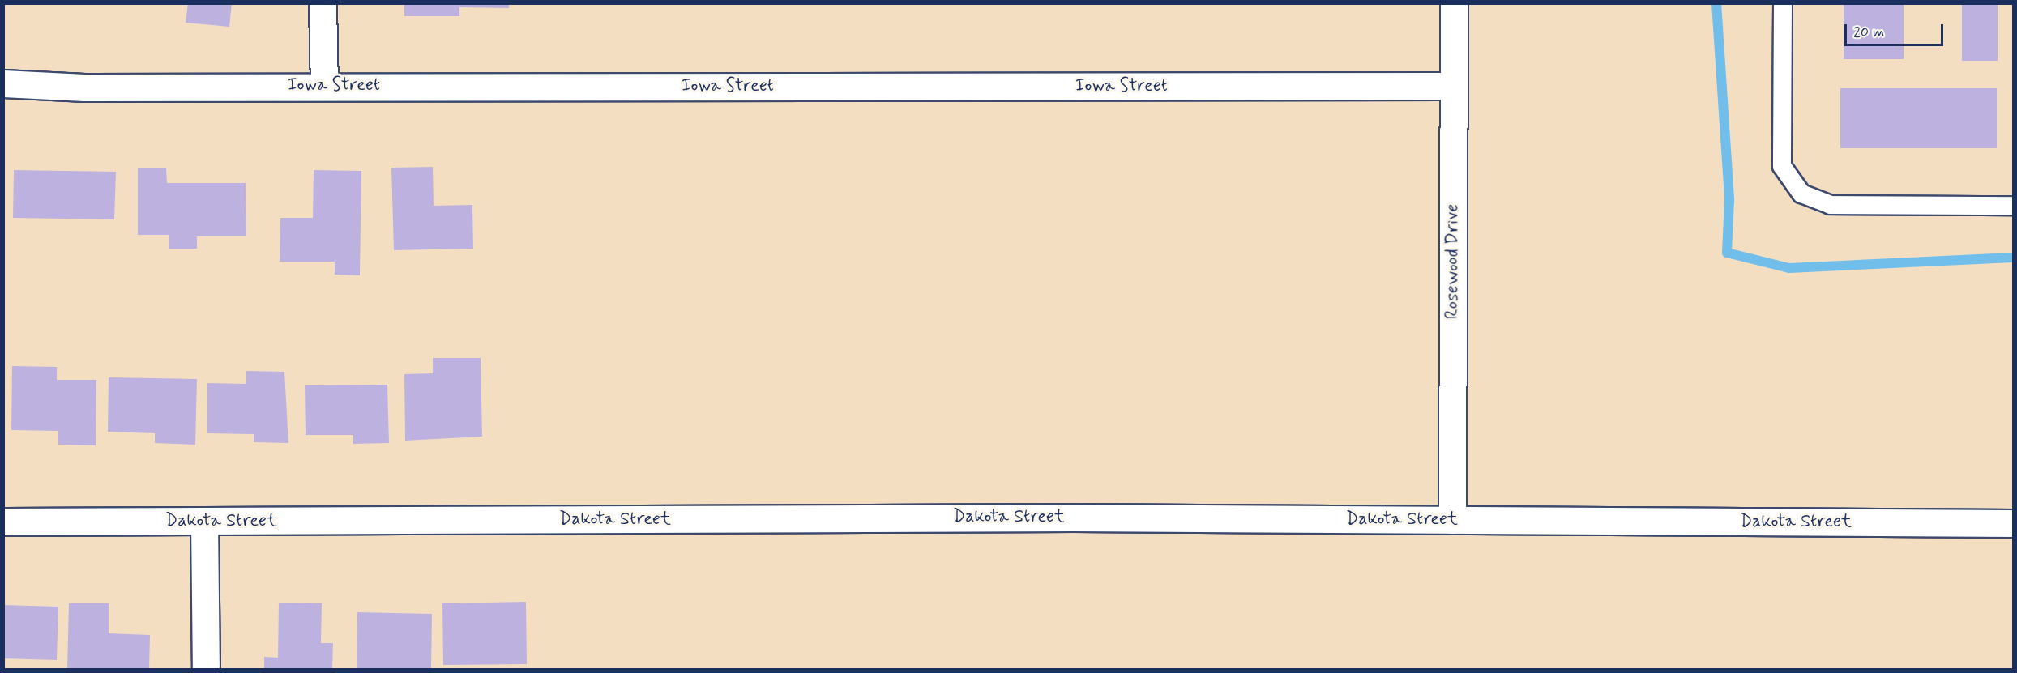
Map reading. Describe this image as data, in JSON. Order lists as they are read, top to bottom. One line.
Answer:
{"streets":{"street":["Iowa Street","Rosewood Drive","Dakota Street"]},"crossings":[["Iowa Street","Rosewood Drive"],["Rosewood Drive","Dakota Street"]],"scale_bar":"20 m"}
